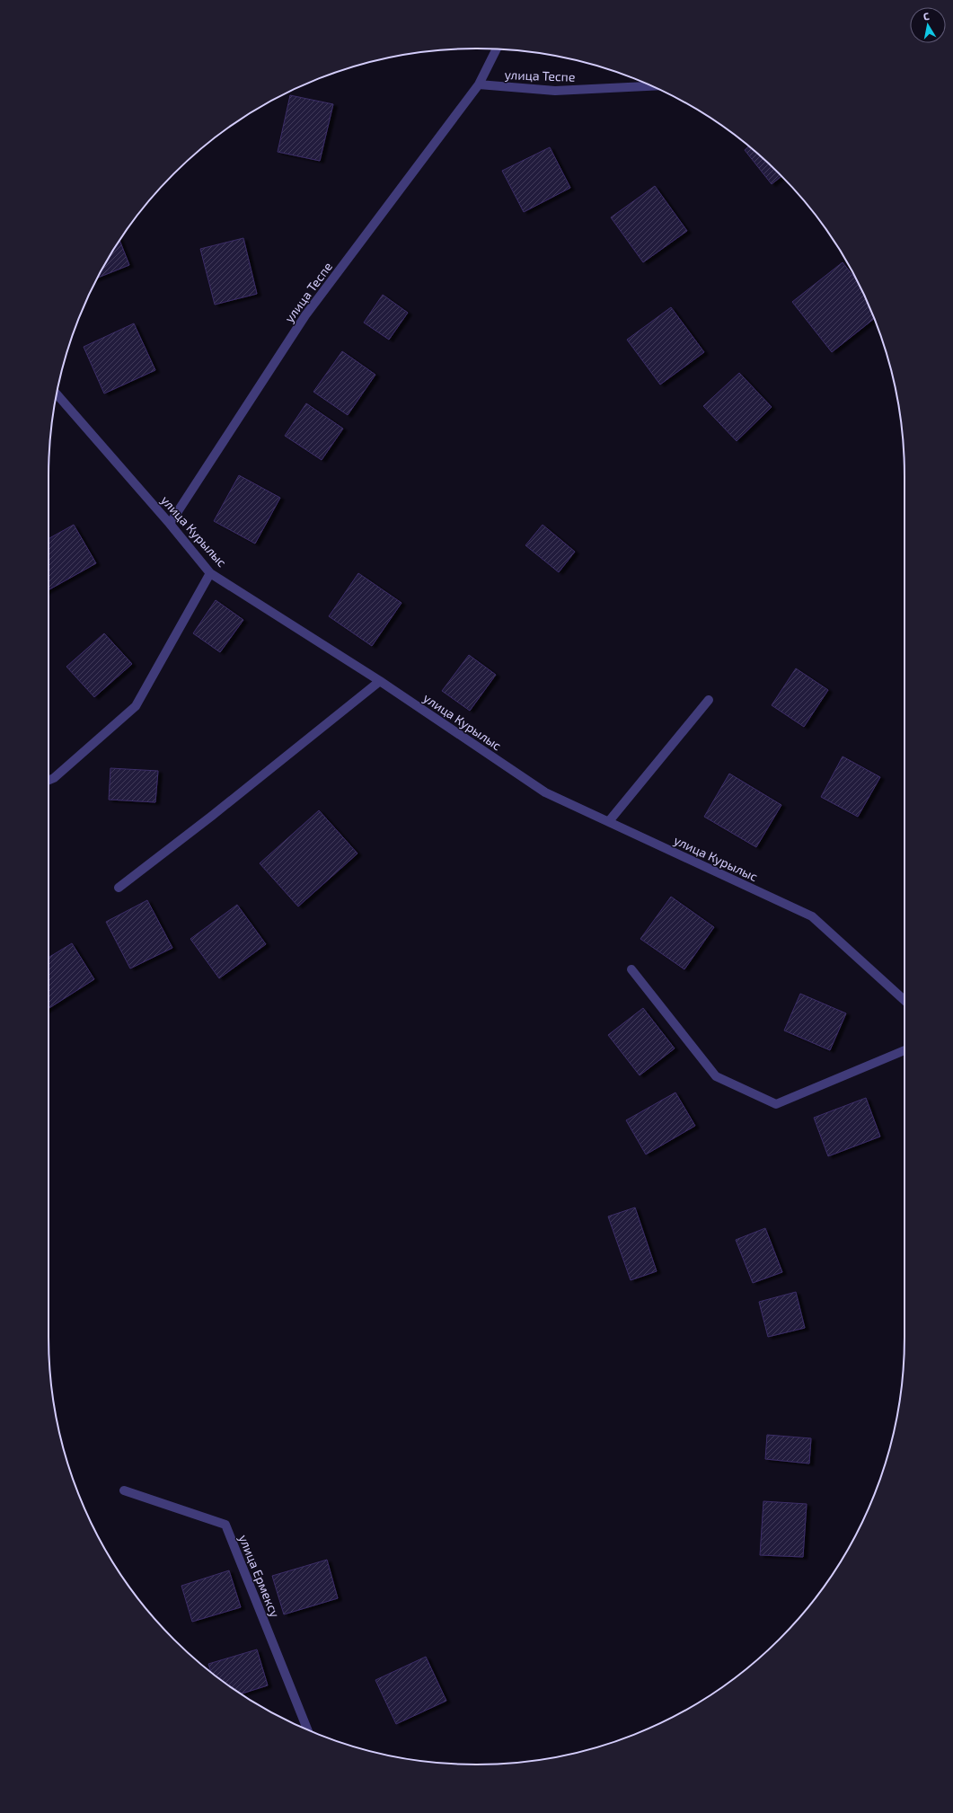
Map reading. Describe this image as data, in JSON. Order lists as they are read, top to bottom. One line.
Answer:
{"streets":{"street":["улица Теспе","улица Курылыс","улица Ермексу"]},"crossings":[["улица Теспе","улица Курылыс"]],"north":"top"}
